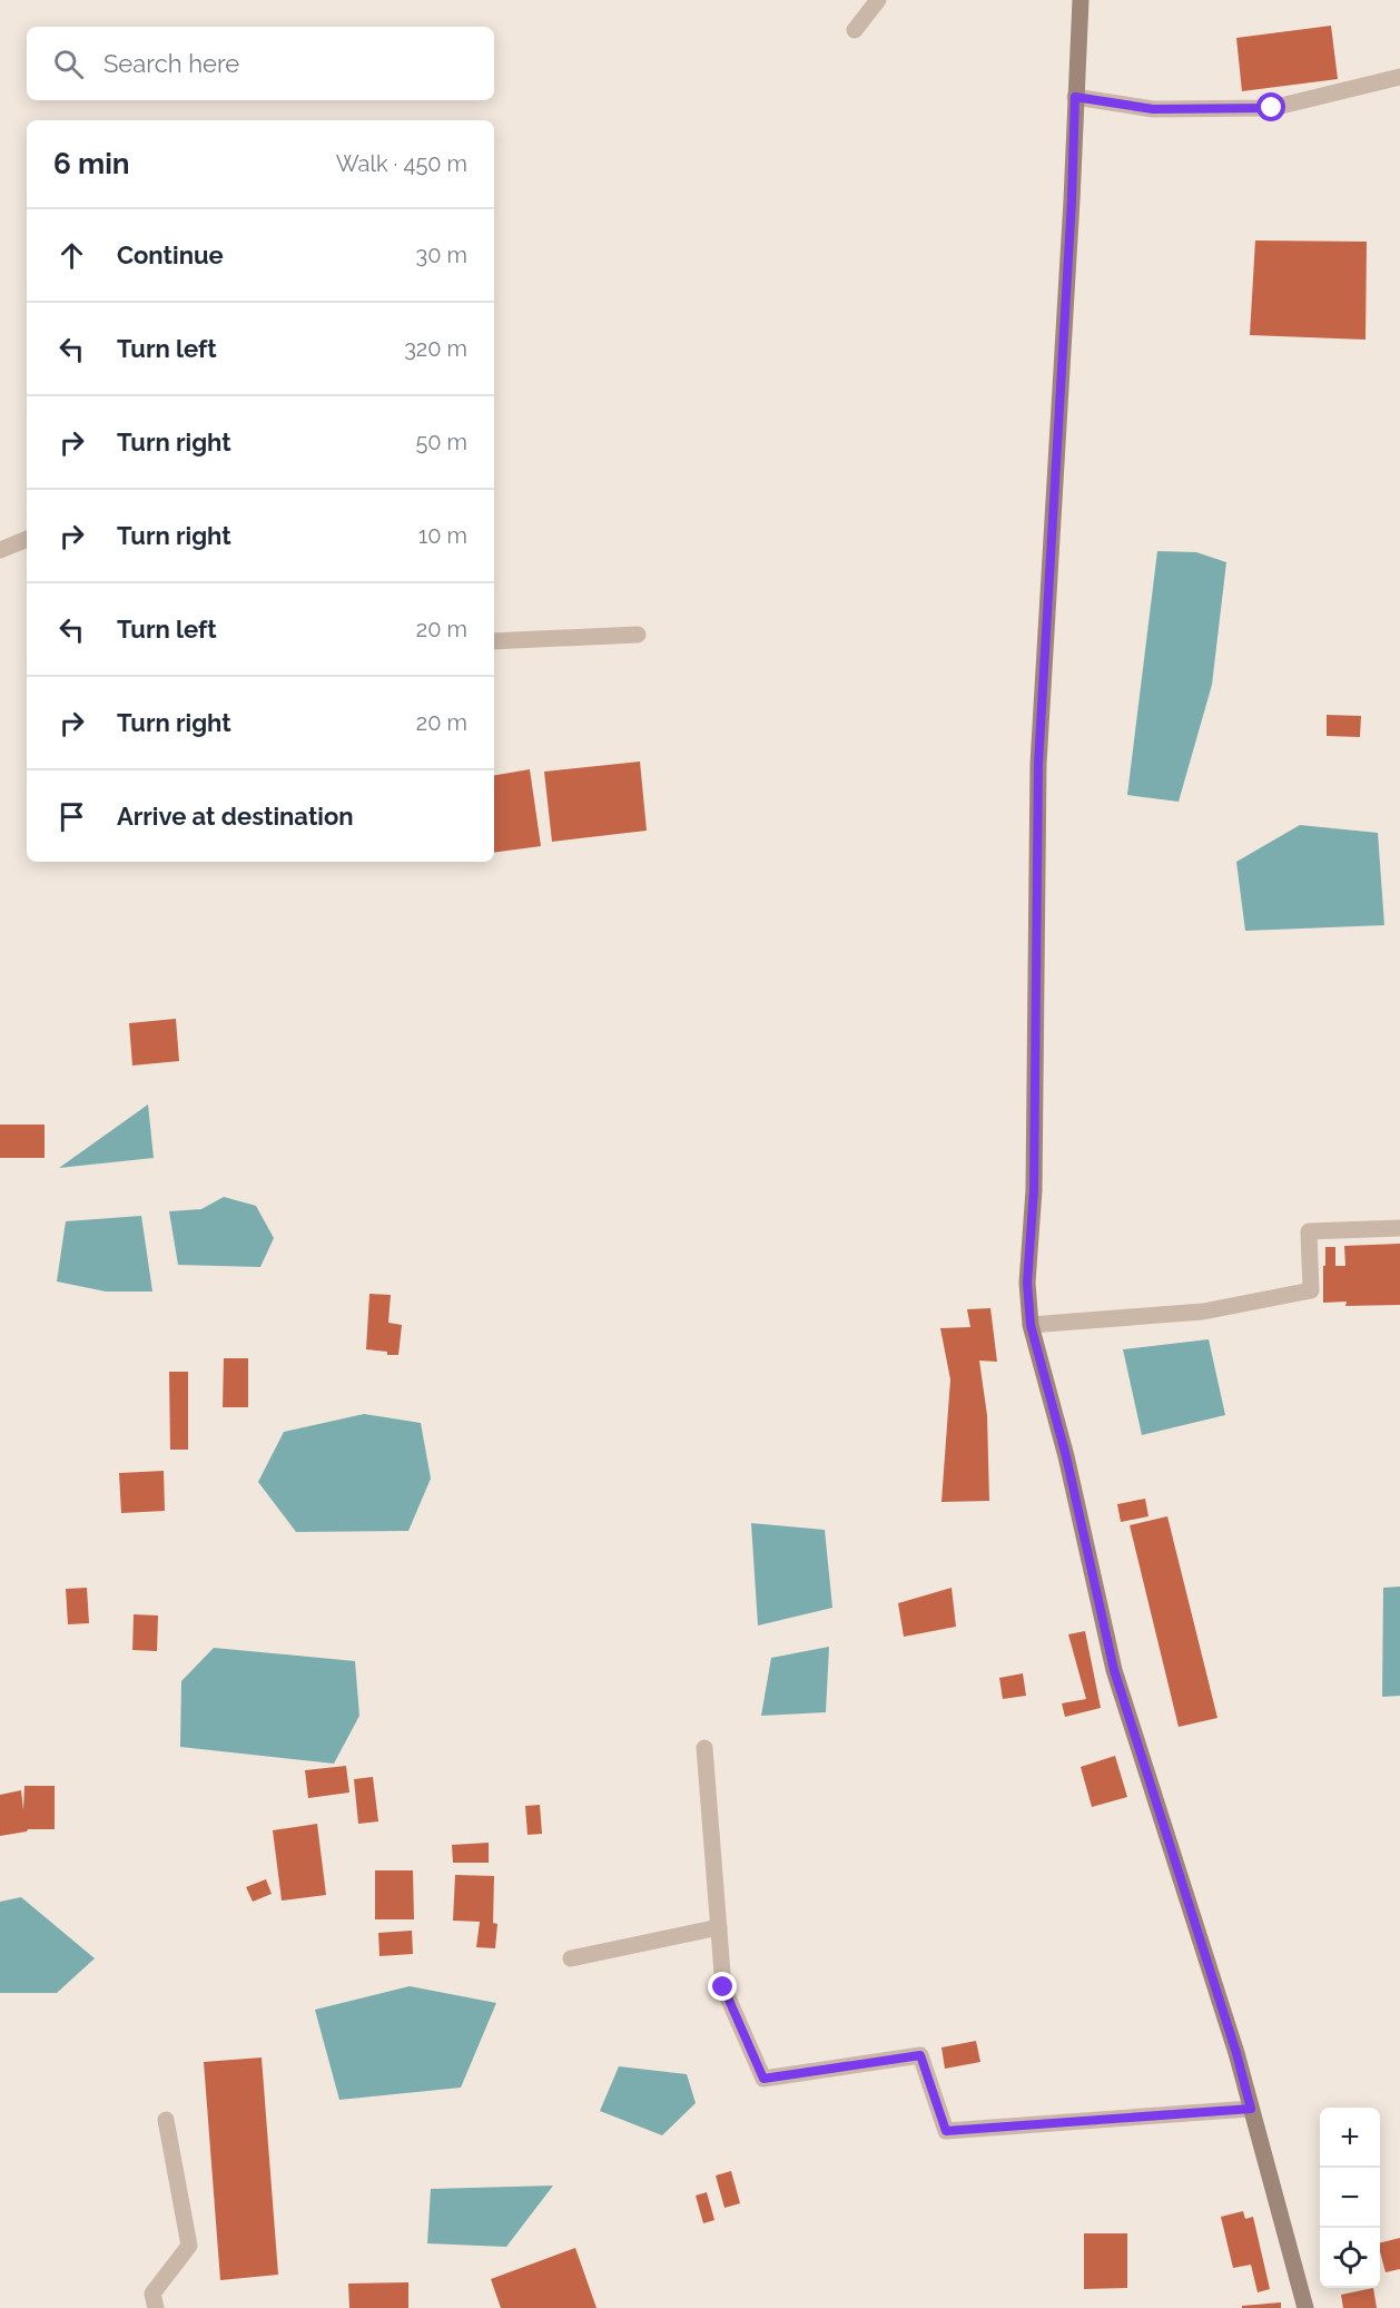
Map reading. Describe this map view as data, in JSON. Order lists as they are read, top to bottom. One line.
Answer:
{"page":{"search":"Search here","heading":["6 min","Walk · 450 m"],"list":[["Continue","30 m"],["Turn left","320 m"],["Turn right","50 m"],["Turn right","10 m"],["Turn left","20 m"],["Turn right","20 m"],"Arrive at destination"],"map_buttons":["+","−"]}}
